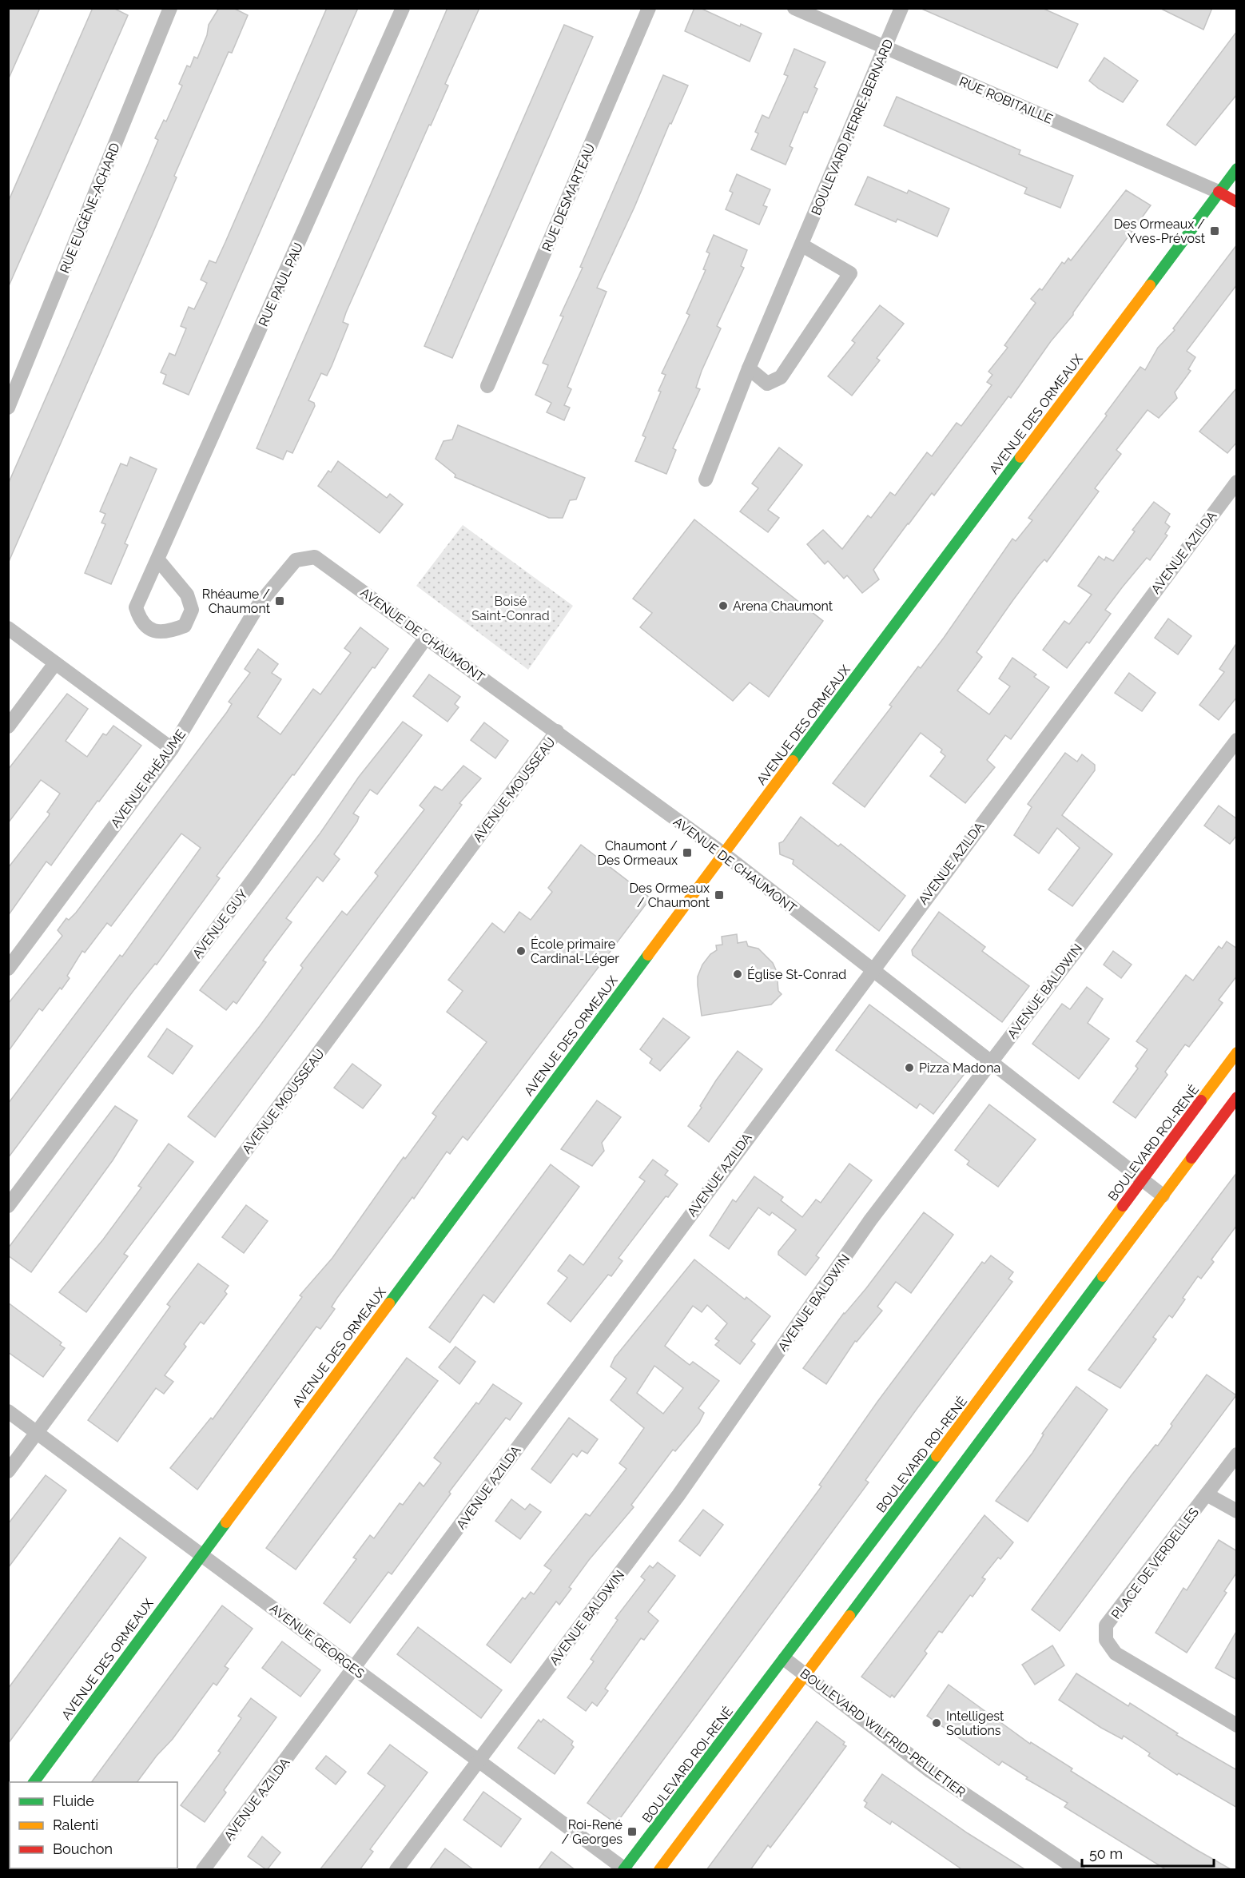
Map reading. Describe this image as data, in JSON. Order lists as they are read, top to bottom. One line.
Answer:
{"streets":{"street":["RUE ROBITAILLE","BOULEVARD PIERRE-BERNARD","RUE DESMARTEAU","RUE EUGÈNE-ACHARD","RUE PAUL PAU","AVENUE DES ORMEAUX","AVENUE AZILDA","AVENUE DE CHAUMONT","AVENUE RHÉAUME","AVENUE MOUSSEAU","AVENUE GUY","AVENUE BALDWIN","BOULEVARD ROI-RENÉ","PLACE DE VERDELLES","AVENUE GEORGES","BOULEVARD WILFRID-PELLETIER"]},"crossings":[["RUE ROBITAILLE","BOULEVARD PIERRE-BERNARD"],["RUE ROBITAILLE","AVENUE DES ORMEAUX"],["AVENUE DES ORMEAUX","AVENUE DE CHAUMONT"],["AVENUE DES ORMEAUX","AVENUE GEORGES"],["AVENUE AZILDA","AVENUE DE CHAUMONT"],["AVENUE AZILDA","AVENUE GEORGES"],["AVENUE DE CHAUMONT","AVENUE RHÉAUME"],["AVENUE DE CHAUMONT","AVENUE MOUSSEAU"],["AVENUE DE CHAUMONT","AVENUE GUY"],["AVENUE DE CHAUMONT","AVENUE BALDWIN"],["AVENUE DE CHAUMONT","BOULEVARD ROI-RENÉ"],["AVENUE MOUSSEAU","AVENUE GEORGES"],["AVENUE BALDWIN","AVENUE GEORGES"],["BOULEVARD ROI-RENÉ","AVENUE GEORGES"],["BOULEVARD ROI-RENÉ","BOULEVARD WILFRID-PELLETIER"]],"parks":["Boisé Saint-Conrad"],"places":{"transit":["Des Ormeaux / Yves-Prévost","Rhéaume / Chaumont","Chaumont / Des Ormeaux","Des Ormeaux / Chaumont","Roi-René / Georges"],"other":["Arena Chaumont","École primaire Cardinal-Léger","Église St-Conrad","Pizza Madona","Intelligest Solutions"]},"legend":["Fluide","Ralenti","Bouchon"],"scale_bar":"50 m"}
